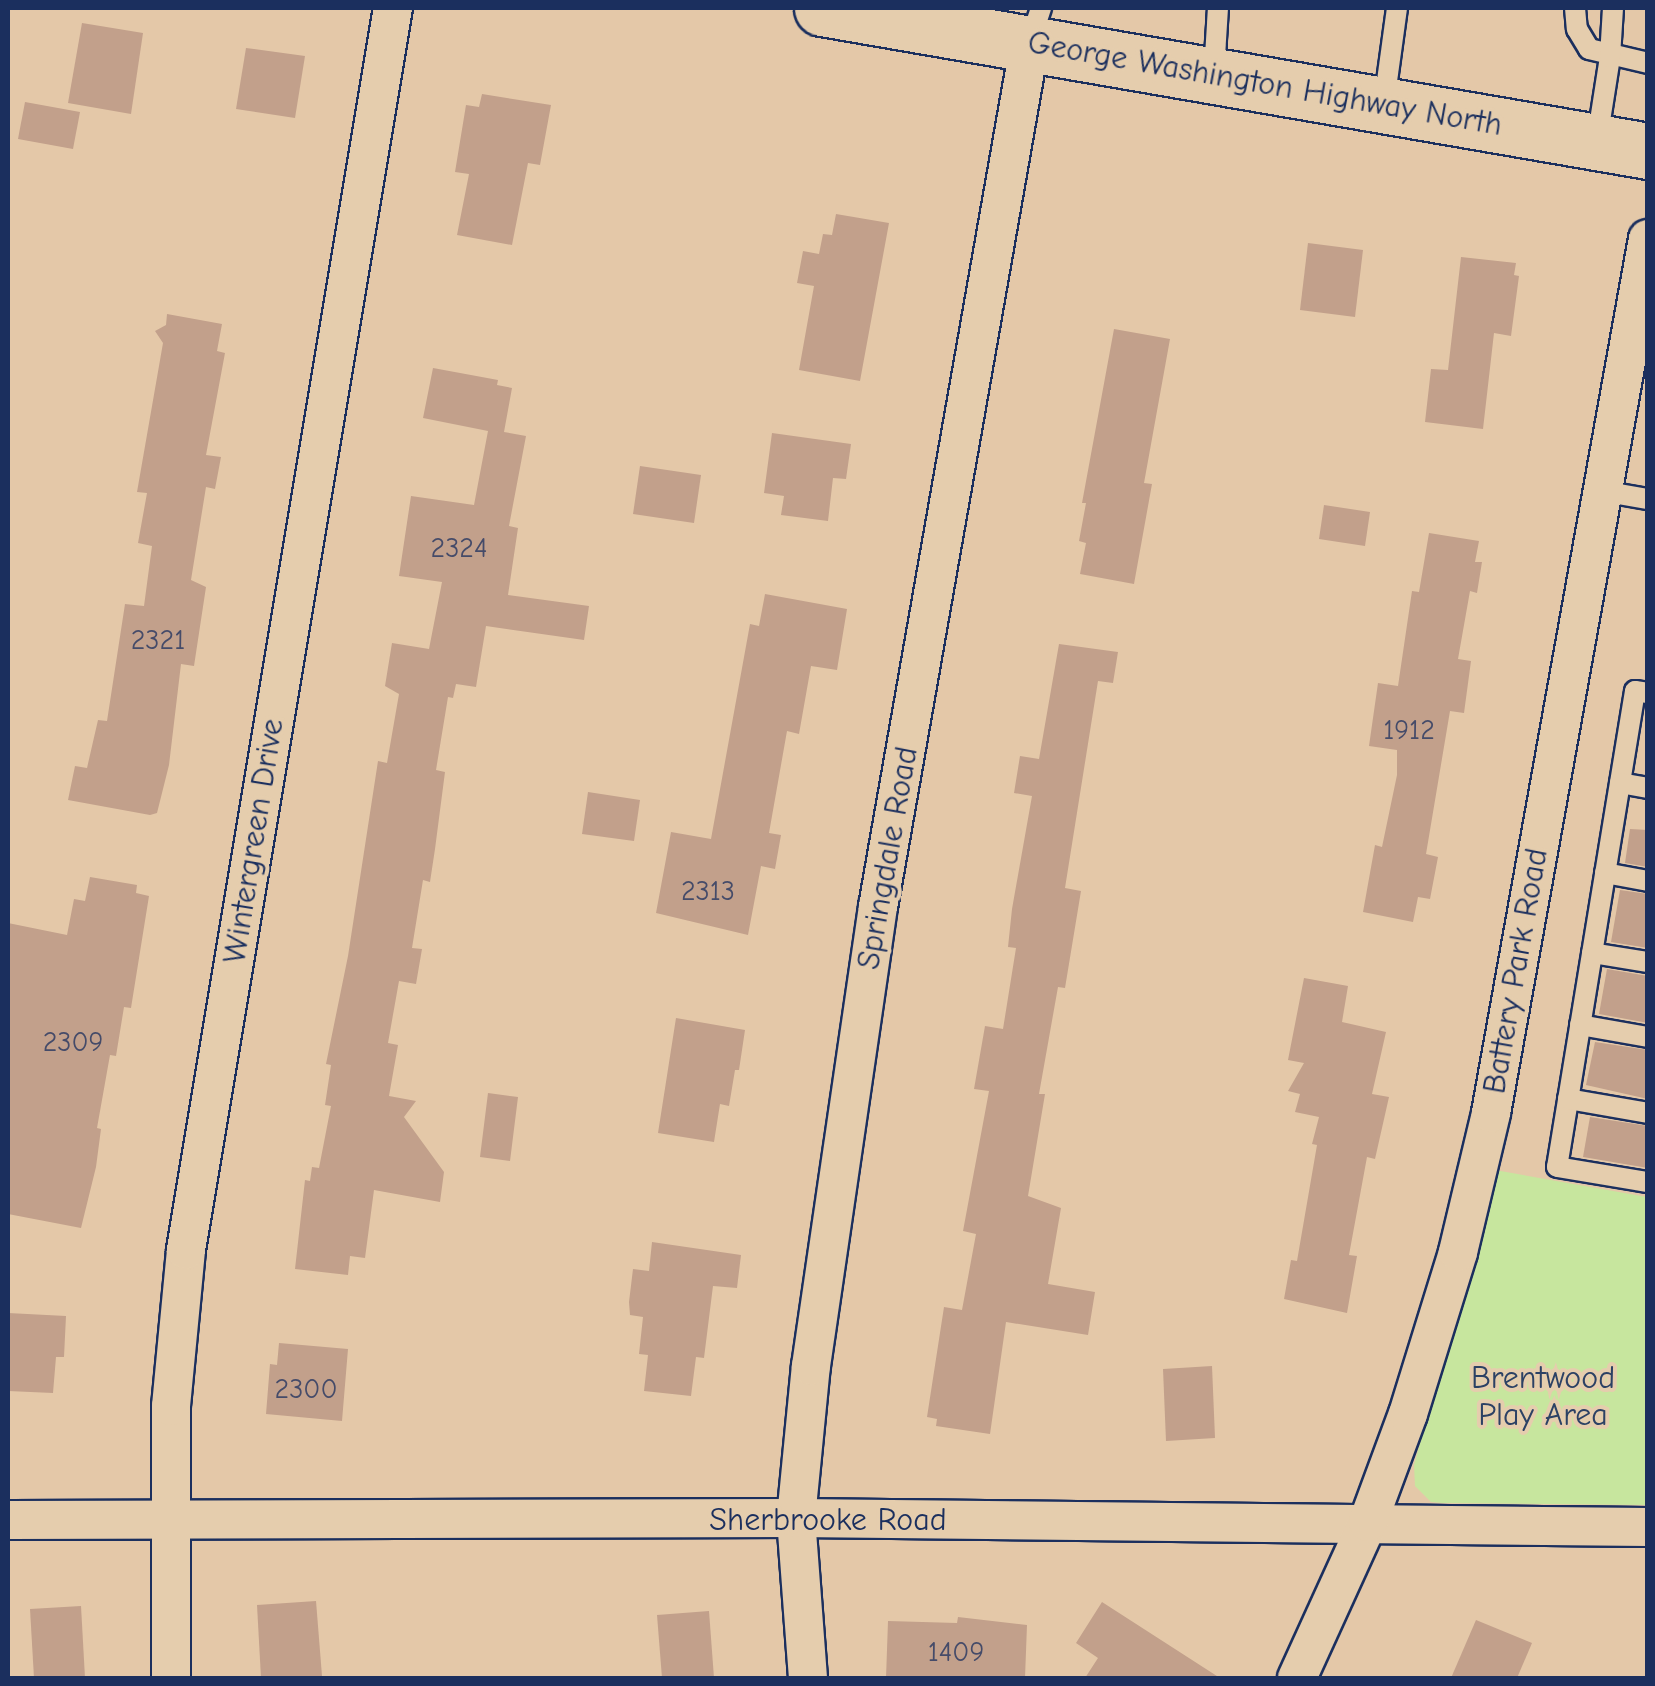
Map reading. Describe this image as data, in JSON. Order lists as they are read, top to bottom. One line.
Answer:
{"streets":{"main road":["George Washington Highway North"],"street":["Wintergreen Drive","Springdale Road","Battery Park Road","Sherbrooke Road"]},"crossings":[["George Washington Highway North","Springdale Road"],["Wintergreen Drive","Sherbrooke Road"],["Springdale Road","Sherbrooke Road"],["Battery Park Road","Sherbrooke Road"]],"parks":["Brentwood Play Area"],"house_numbers":["2324","2321","1912","2313","2309","2300","1409"]}
